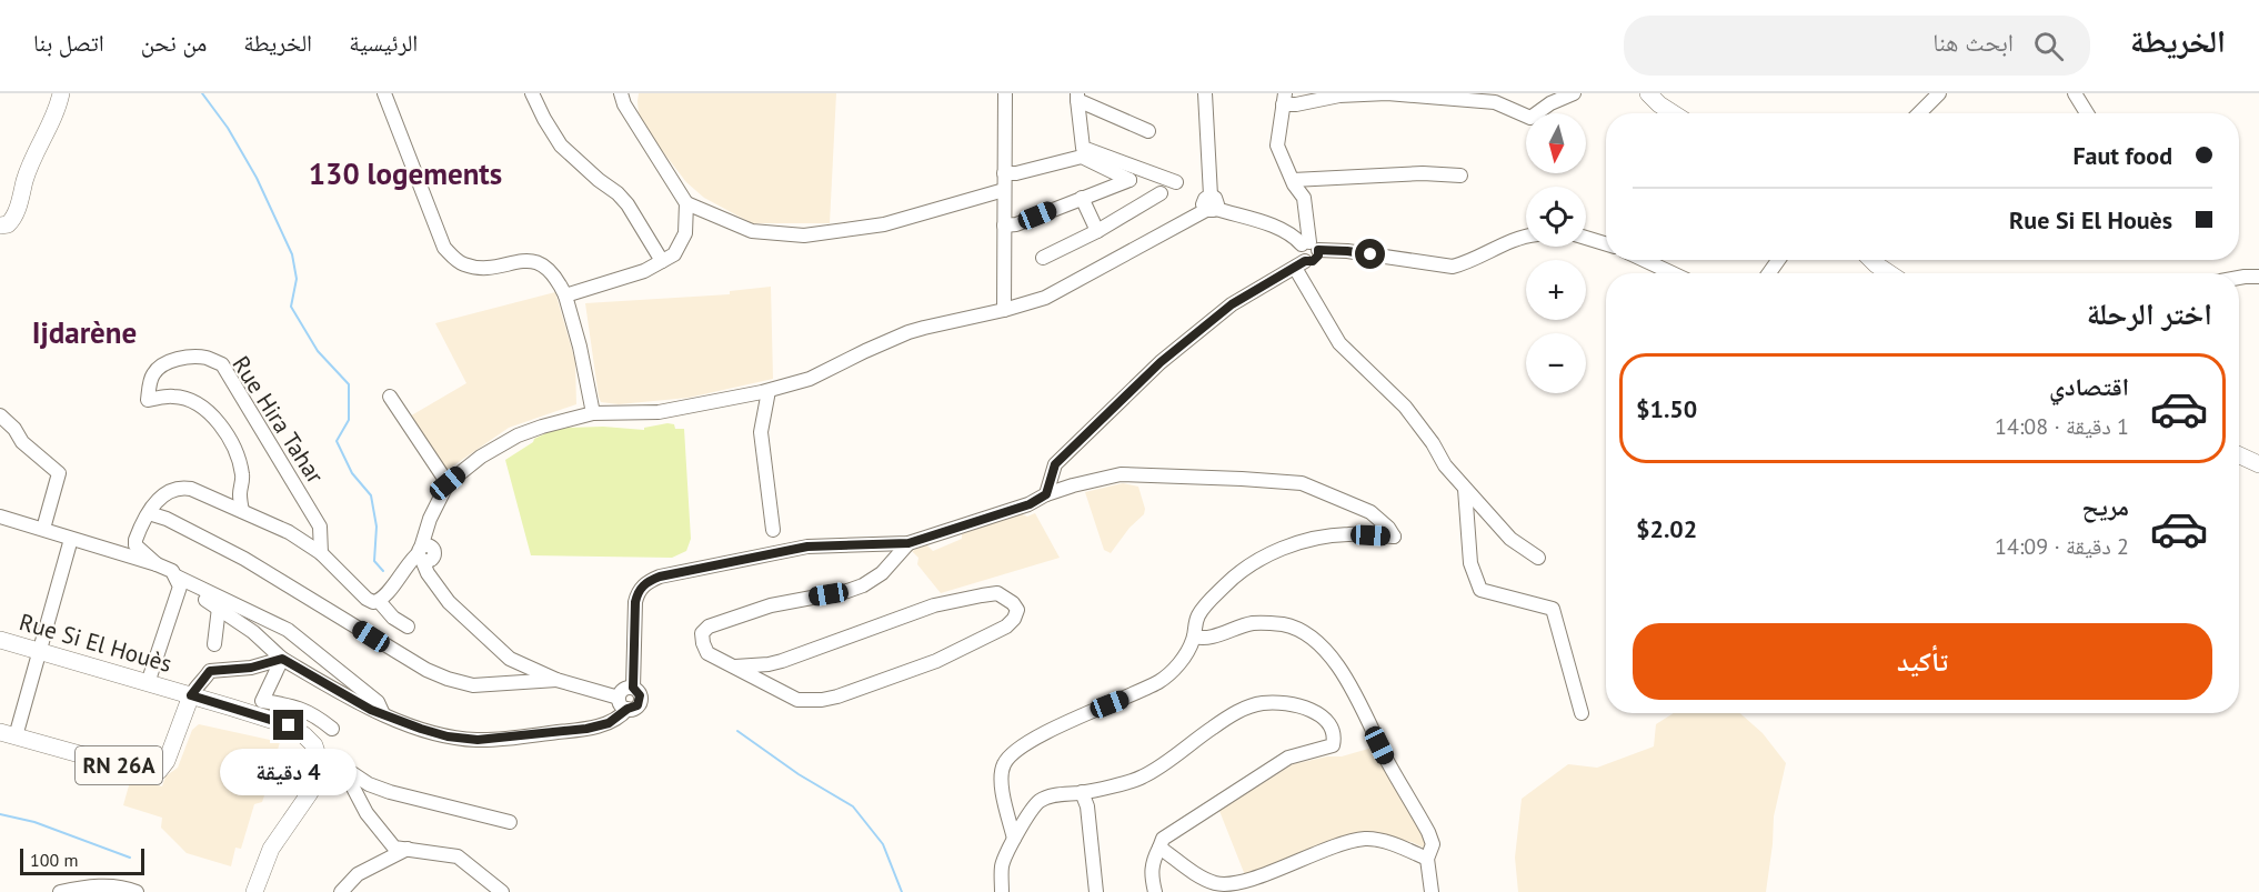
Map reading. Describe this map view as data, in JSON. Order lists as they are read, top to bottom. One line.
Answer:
{"streets":{"main road":["Rue Si El Houès","RN 26A"],"street":["Rue Hira Tahar"]},"crossings":[["Rue Si El Houès","RN 26A"]],"districts":["130 logements","Ijdarène"],"scale_bar":"100 m","north":"bottom","page":{"header":"الخريطة","search":"ابحث هنا","nav":["الرئيسية","الخريطة","من نحن","اتصل بنا"],"map_buttons":["+","−"],"banner":["Faut food","Rue Si El Houès"],"heading":"اختر الرحلة","list":[{"name":"اقتصادي","note":"1 دقيقة · 14:08","value":"$1.50"},{"name":"مريح","note":"2 دقيقة · 14:09","value":"$2.02"}],"buttons":"تأكيد","bubble":"4 دقيقة","scale":"100 m"}}
